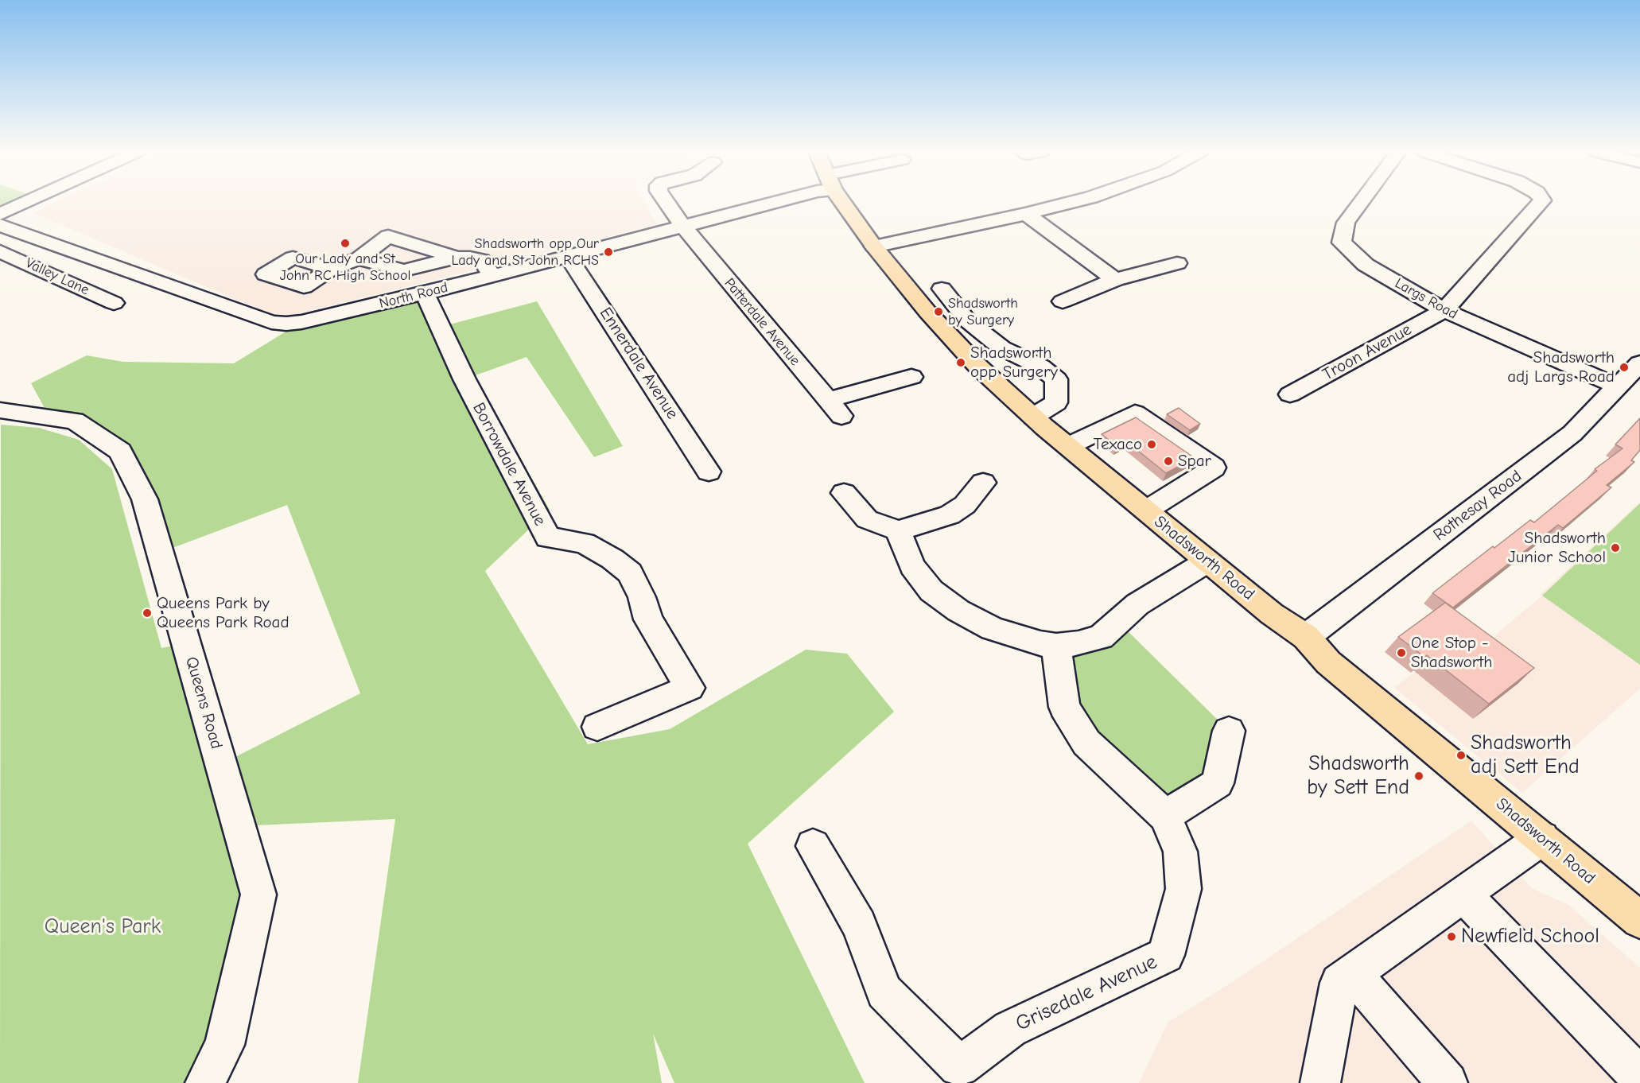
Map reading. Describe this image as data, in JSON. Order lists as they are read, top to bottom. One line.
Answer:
{"streets":{"main road":["Shadsworth Road"],"street":["Valley Lane","North Road","Largs Road","Patterdale Avenue","Troon Avenue","Ennerdale Avenue","Borrowdale Avenue","Rothesay Road","Queens Road","Grisedale Avenue"]},"crossings":[["North Road","Patterdale Avenue"],["North Road","Ennerdale Avenue"],["North Road","Borrowdale Avenue"],["Largs Road","Troon Avenue"],["Largs Road","Rothesay Road"],["Rothesay Road","Shadsworth Road"]],"parks":["Queen's Park"],"places":["Our Lady and St John RC High School","Shadsworth opp Our Lady and St John RCHS","Shadsworth by Surgery","Shadsworth opp Surgery","Shadsworth adj Largs Road","Texaco","Spar","Shadsworth Junior School","Queens Park by Queens Park Road","One Stop - Shadsworth","Shadsworth adj Sett End","Shadsworth by Sett End","Newfield School"]}
